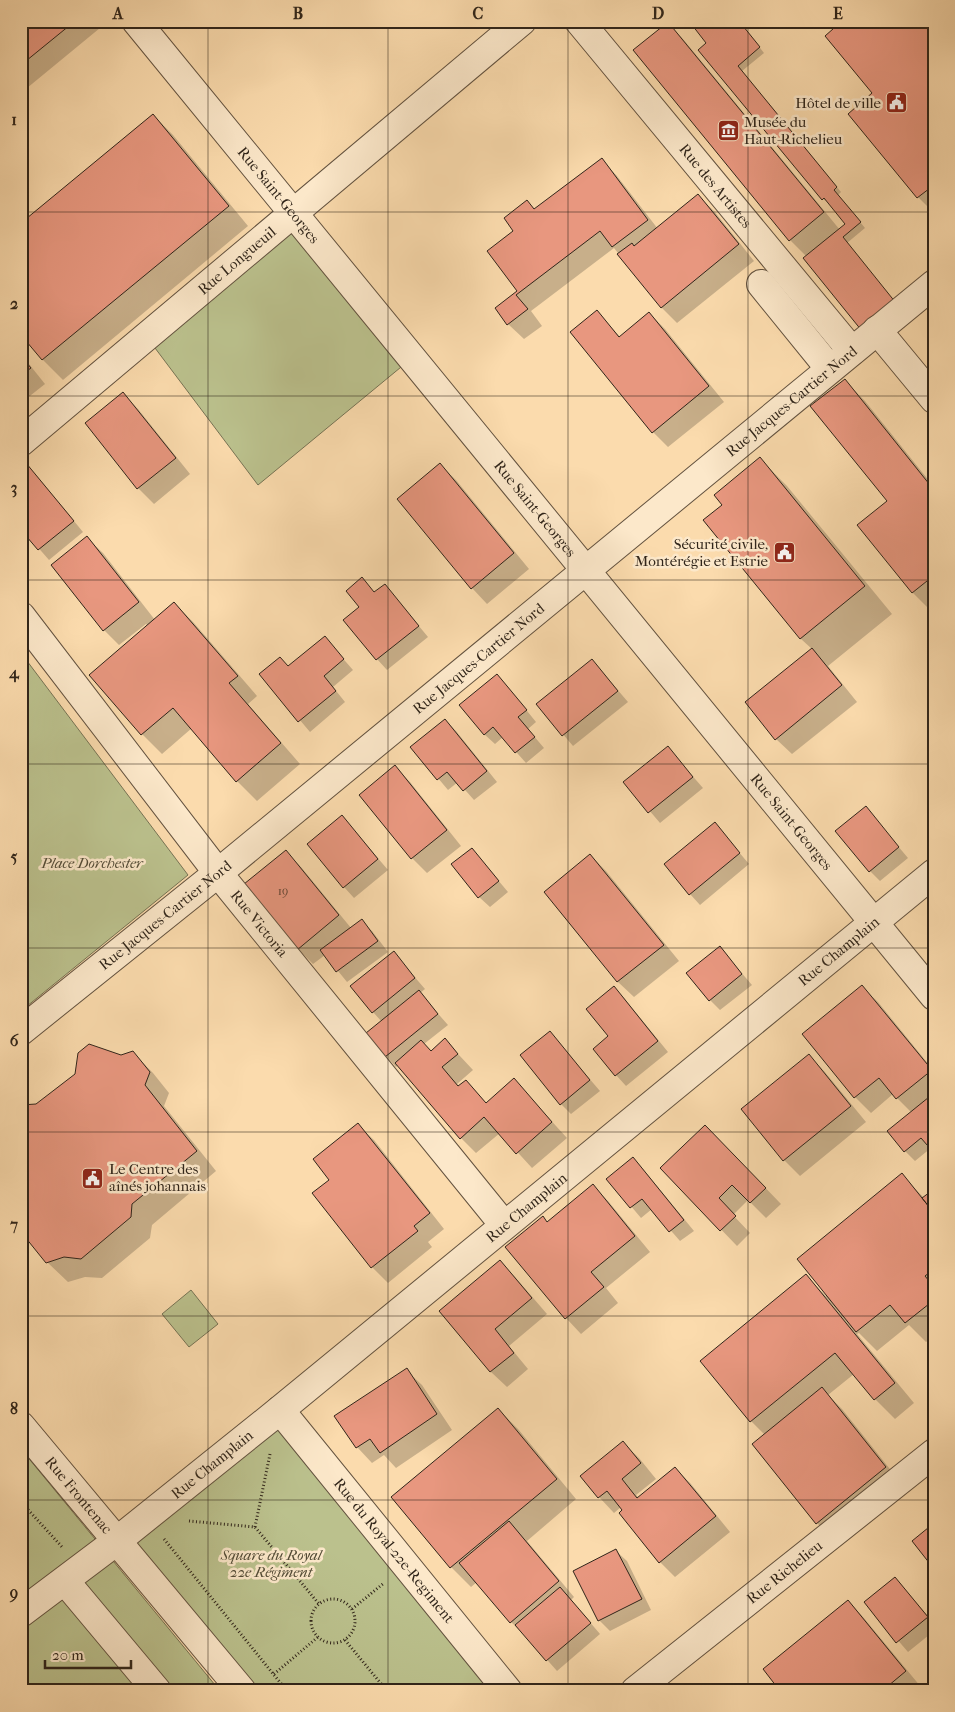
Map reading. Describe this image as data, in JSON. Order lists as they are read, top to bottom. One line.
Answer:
{"streets":{"street":["Rue des Artistes","Rue Saint-Georges","Rue Longueuil","Rue Jacques-Cartier Nord","Rue Victoria","Rue Champlain","Rue Frontenac","Rue du Royal-22e-Regiment","Rue Richelieu"]},"crossings":[["Rue des Artistes","Rue Jacques-Cartier Nord"],["Rue Saint-Georges","Rue Longueuil"],["Rue Saint-Georges","Rue Jacques-Cartier Nord"],["Rue Saint-Georges","Rue Champlain"],["Rue Jacques-Cartier Nord","Rue Victoria"],["Rue Victoria","Rue Champlain"],["Rue Champlain","Rue Frontenac"],["Rue Champlain","Rue du Royal-22e-Regiment"]],"parks":["Place Dorchester","Square du Royal 22e Régiment"],"places":{"public building":["Hôtel de ville","Sécurité civile, Montérégie et Estrie","Le Centre des aînés johannais"],"museum":["Musée du Haut-Richelieu"]},"house_numbers":["19"],"scale_bar":"20 m","grid":{"columns":["A","B","C","D","E"],"rows":["1","2","3","4","5","6","7","8","9"]}}
